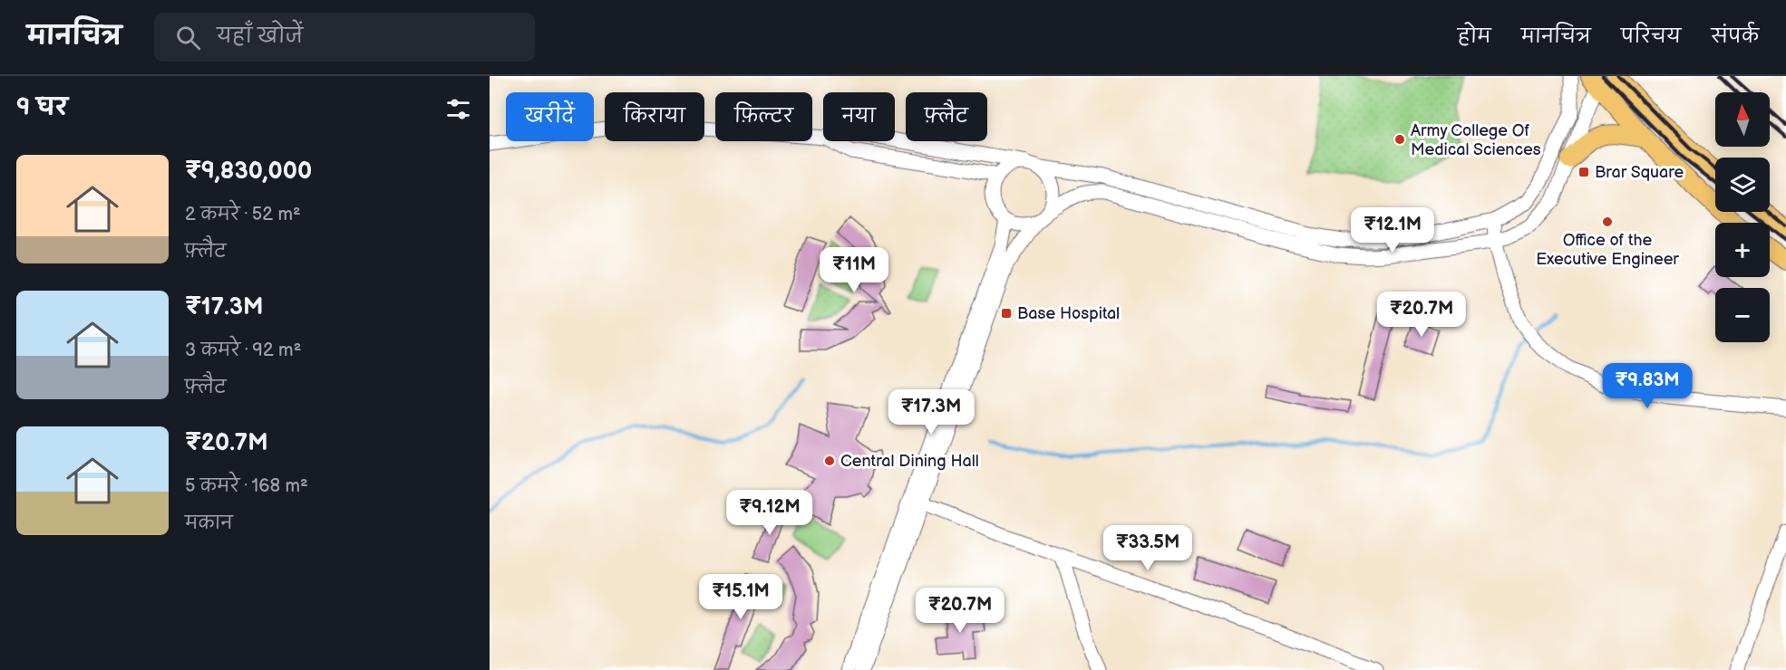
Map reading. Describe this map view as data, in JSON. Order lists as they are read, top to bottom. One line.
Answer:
{"places":{"other":["Army College Of Medical Sciences","Office of the Executive Engineer","Central Dining Hall"],"transit":["Brar Square","Base Hospital"]},"north":"top","page":{"header":"मानचित्र","search":"यहाँ खोजें","nav":["होम","मानचित्र","परिचय","संपर्क"],"heading":"9 घर","map_buttons":["+","−"],"chip":["खरीदें","किराया","फ़िल्टर","नया","फ़्लैट"],"list":[{"name":"₹9,830,000","note":"2 कमरे · 52 m² · फ़्लैट"},{"name":"₹17.3M","note":"3 कमरे · 92 m² · फ़्लैट"},{"name":"₹20.7M","note":"5 कमरे · 168 m² · मकान"}],"price":["₹12.1M","₹11M","₹20.7M","₹9.83M","₹17.3M","₹9.12M","₹33.5M","₹15.1M","₹20.7M"]}}
